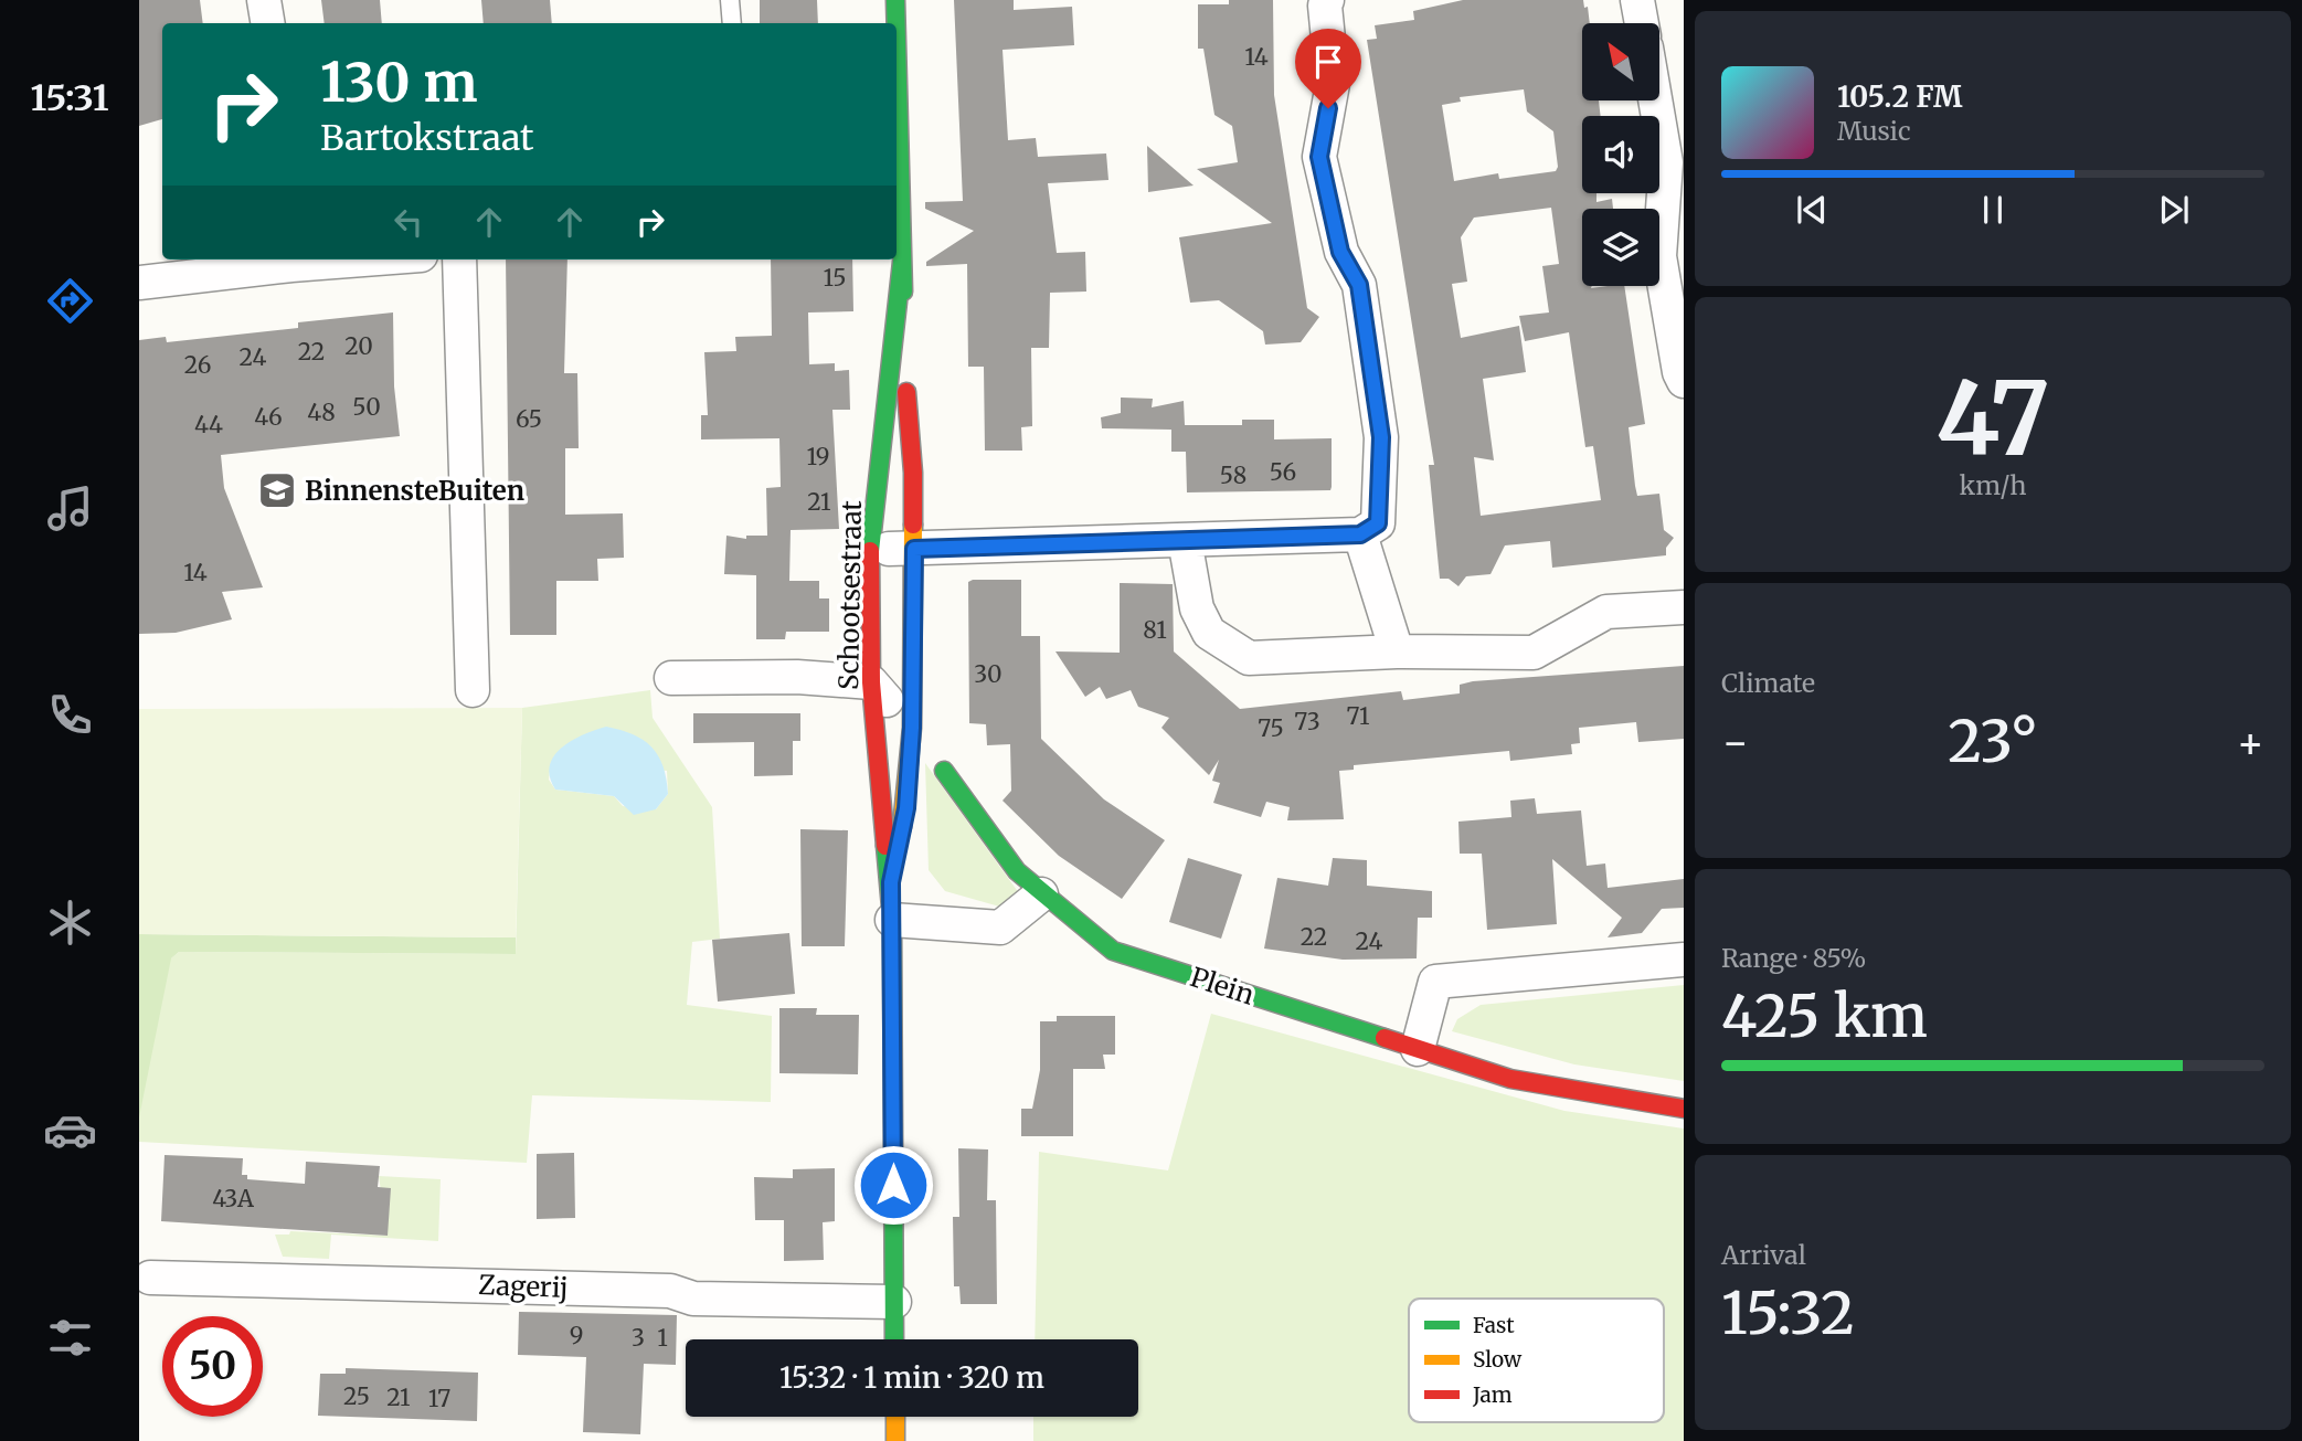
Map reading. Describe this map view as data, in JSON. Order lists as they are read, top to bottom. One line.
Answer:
{"streets":{"main road":["Schootsestraat","Plein"],"street":["Zagerij"]},"crossings":[["Schootsestraat","Zagerij"]],"places":{"school or university":["BinnensteBuiten"]},"house_numbers":["14","15","20","22","24","26","50","48","46","65","44","19","56","58","21","14","81","30","71","73","75","22","24","43A","9","3","1","25","21","17"],"legend":["Fast","Slow","Jam"],"north":"top left","page":{"tabs":"15:31","turn":["130 m","Bartokstraat"],"song":["105.2 FM","Music"],"tile":[["47","km/h"],"Climate",["Range · 85%","425 km"],["Arrival","15:32"]],"heat":["−","23°","+"],"limit":"50","trip":"15:32 · 1 min · 320 m"}}
